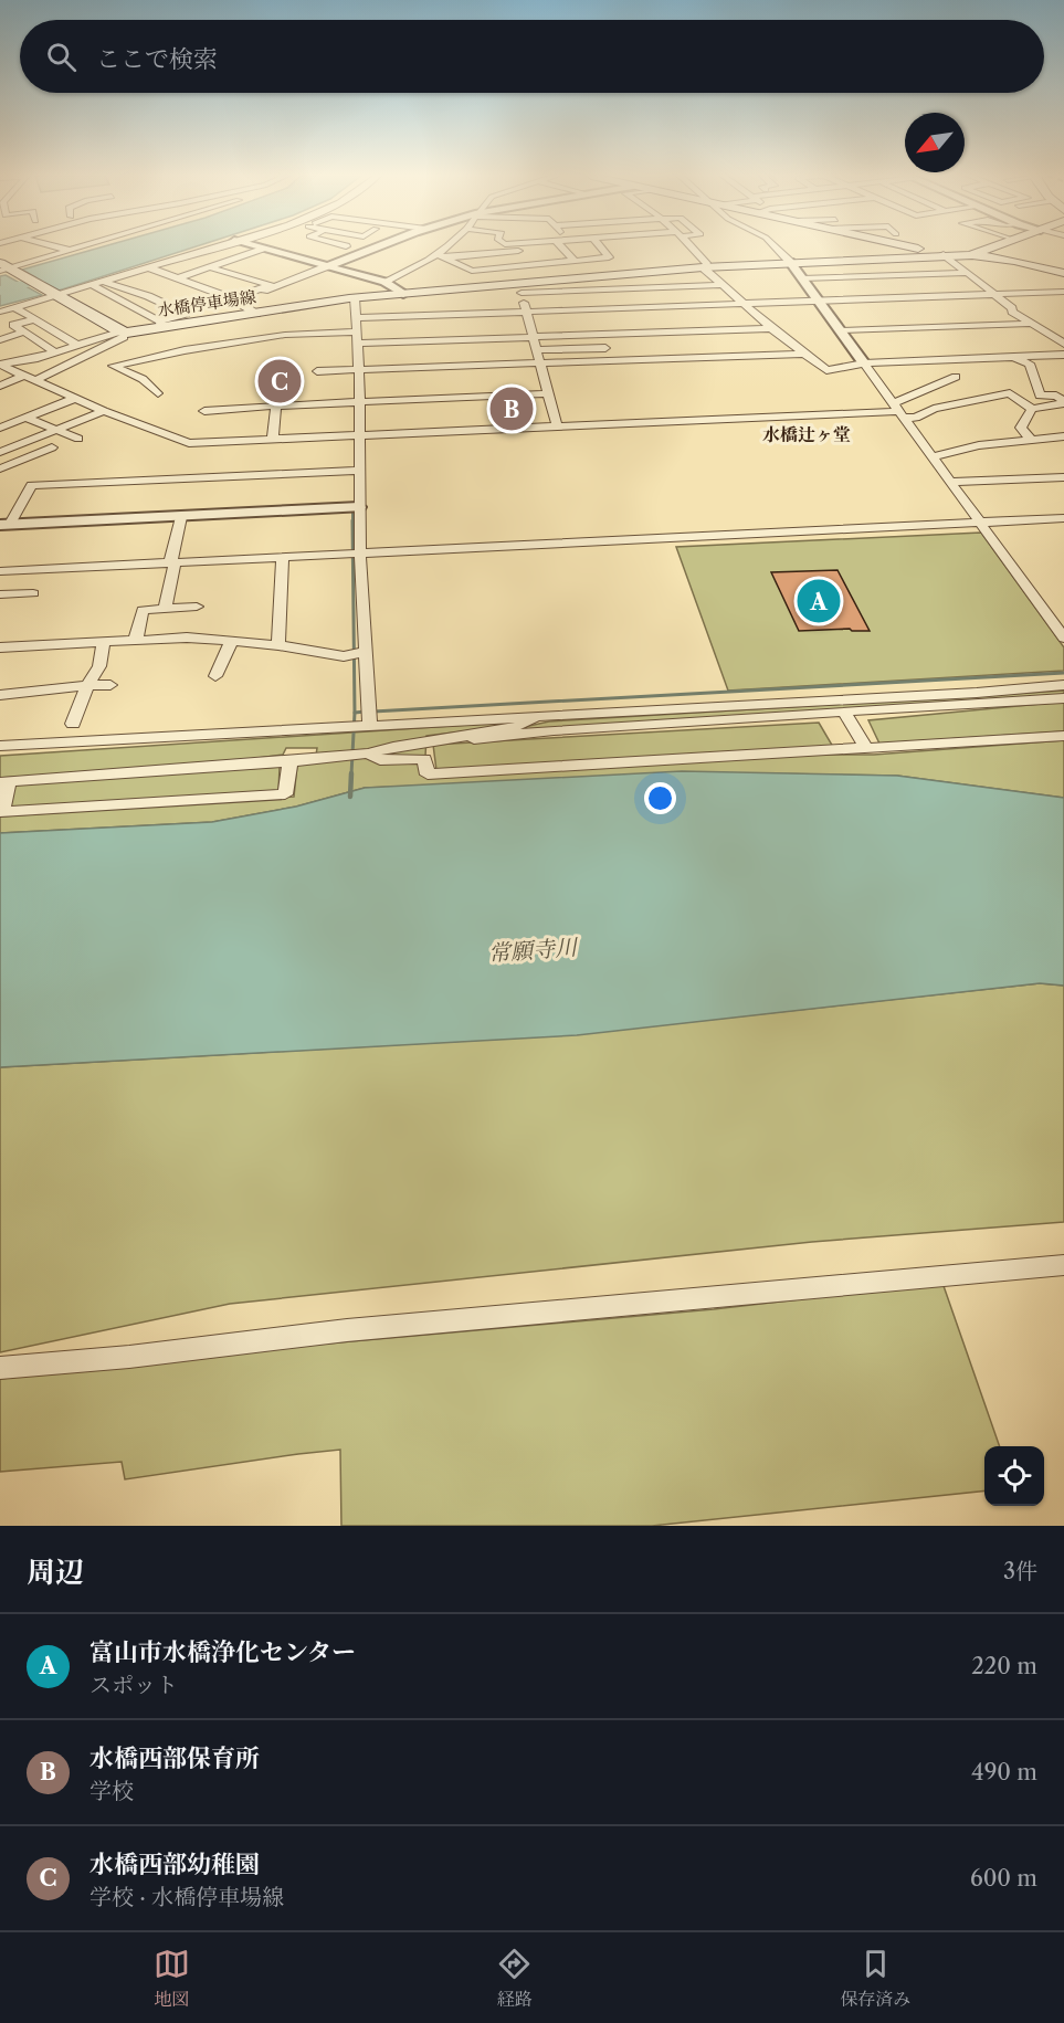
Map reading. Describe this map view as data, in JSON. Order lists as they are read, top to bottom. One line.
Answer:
{"streets":{"main road":["水橋停車場線"]},"districts":["水橋辻ヶ堂"],"water":["常願寺川"],"north":"bottom left","page":{"search":"ここで検索","pins":["C","B","A"],"heading":["周辺","3件"],"list":[{"mark":"A","name":"富山市水橋浄化センター","note":"スポット","value":"220 m"},{"mark":"B","name":"水橋西部保育所","note":"学校","value":"490 m"},{"mark":"C","name":"水橋西部幼稚園","note":"学校 · 水橋停車場線","value":"600 m"}],"nav":["地図","経路","保存済み"]}}
